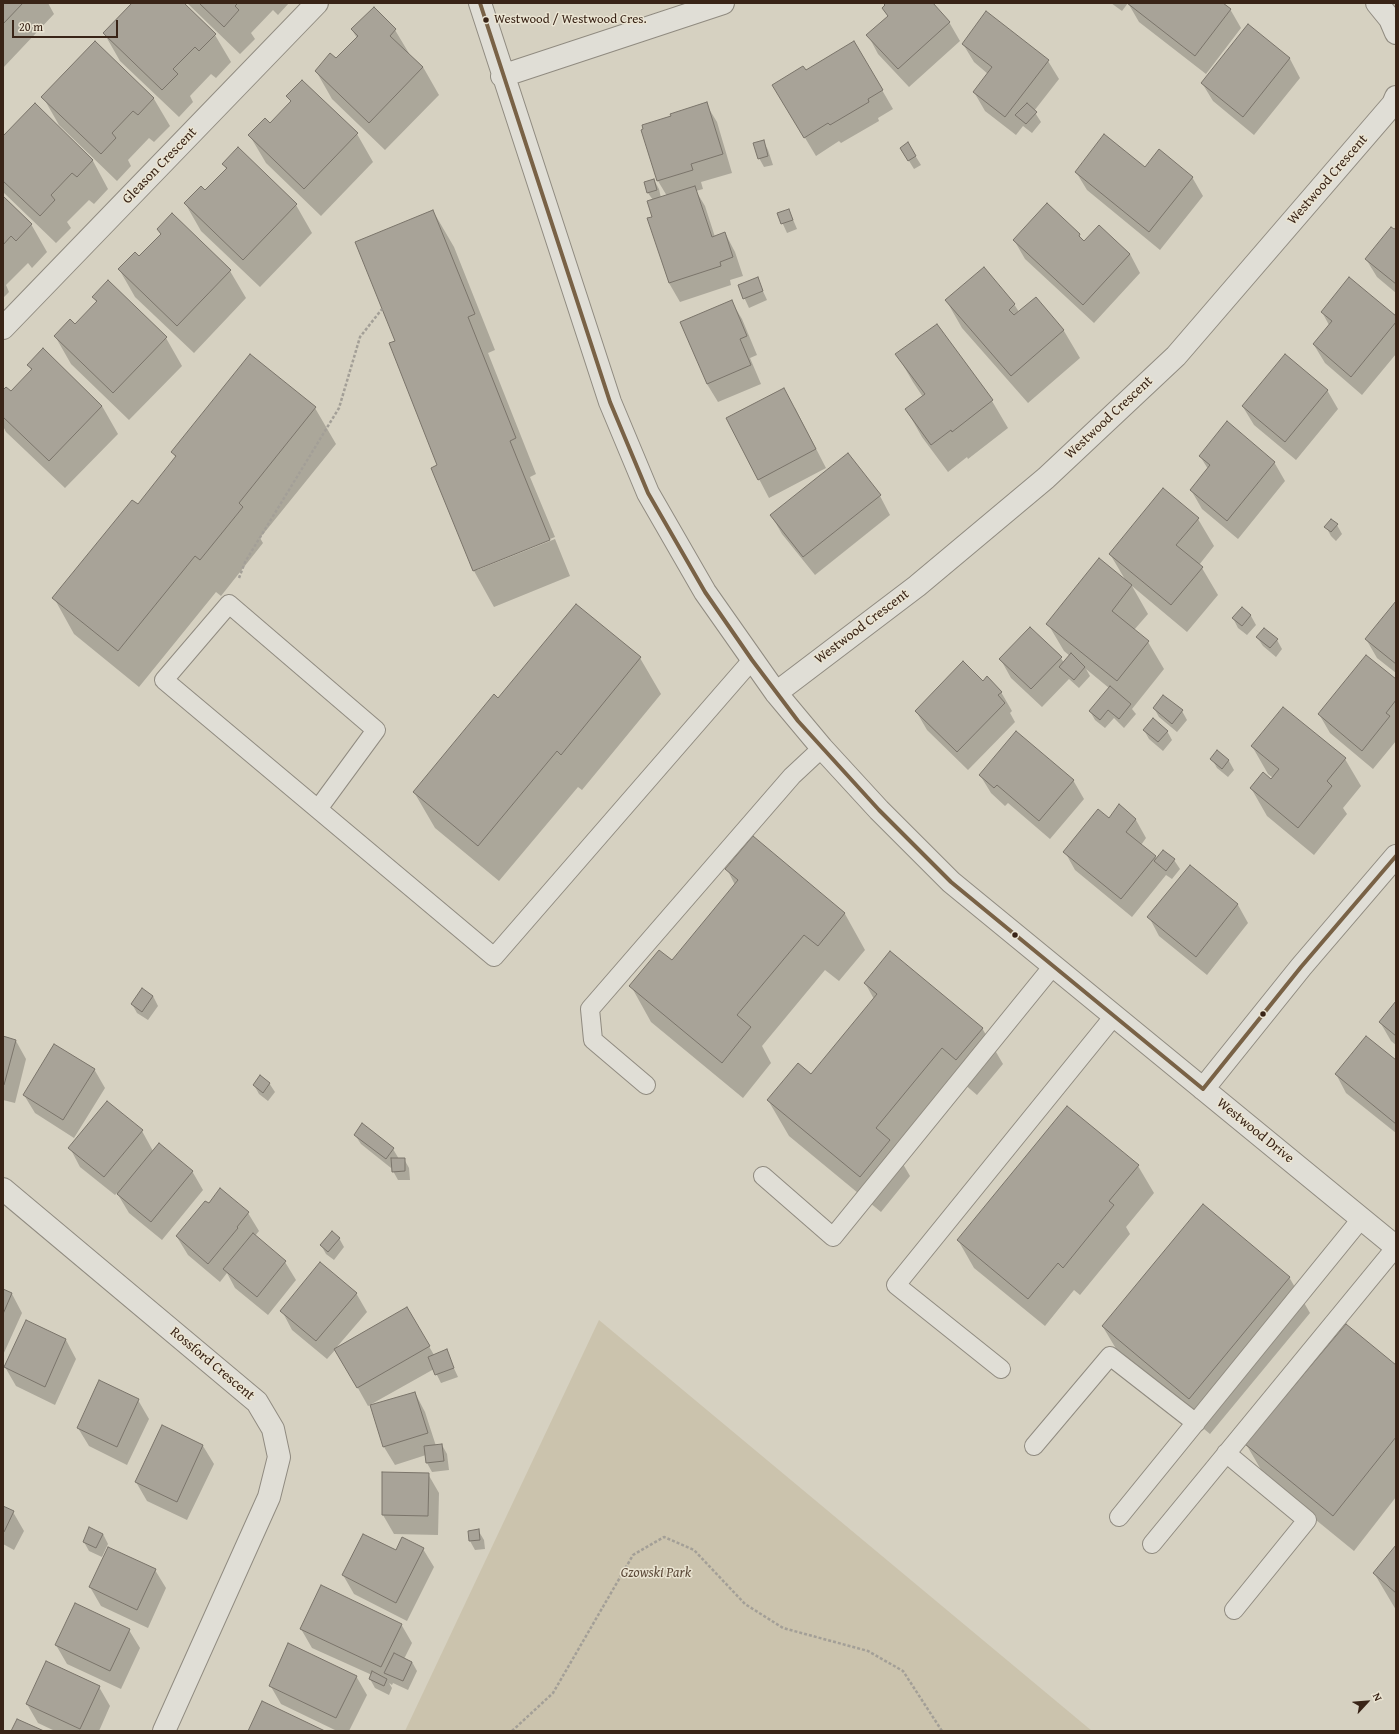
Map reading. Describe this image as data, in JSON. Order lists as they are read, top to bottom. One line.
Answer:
{"streets":{"street":["Gleason Crescent","Westwood Crescent","Westwood Drive","Rossford Crescent"]},"crossings":[["Westwood Crescent","Westwood Drive"]],"parks":["Gzowski Park"],"places":["Westwood / Westwood Cres."],"scale_bar":"20 m","north":"top right"}
